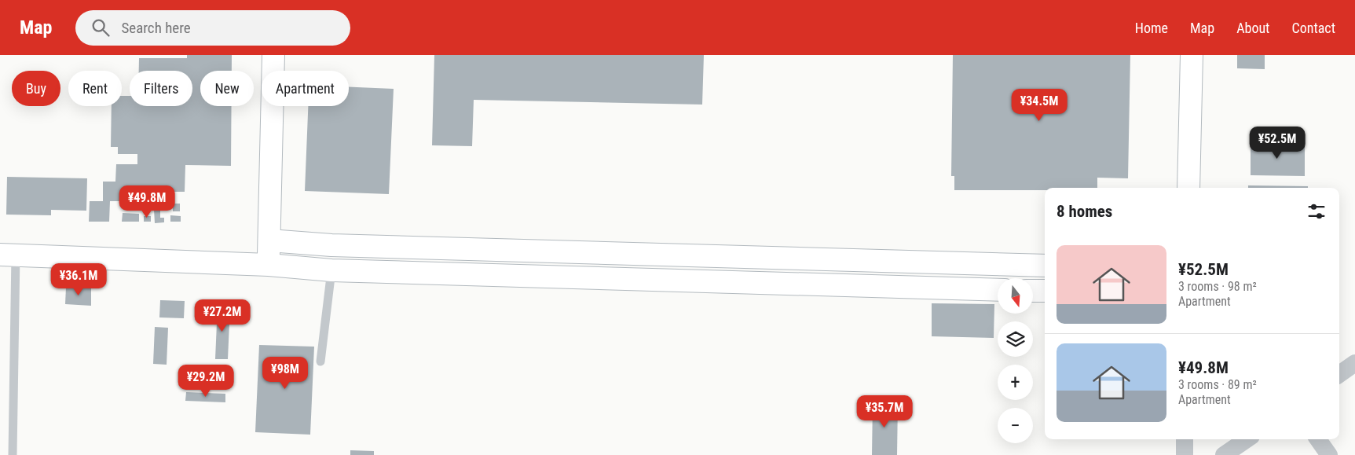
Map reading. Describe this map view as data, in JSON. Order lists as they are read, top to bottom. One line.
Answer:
{"north":"bottom","page":{"header":"Map","search":"Search here","nav":["Home","Map","About","Contact"],"chip":["Buy","Rent","Filters","New","Apartment"],"price":["¥34.5M","¥52.5M","¥49.8M","¥36.1M","¥27.2M","¥98M","¥29.2M","¥35.7M"],"heading":"8 homes","list":[{"name":"¥52.5M","note":"3 rooms · 98 m² · Apartment"},{"name":"¥49.8M","note":"3 rooms · 89 m² · Apartment"}],"map_buttons":["+","−"]}}
